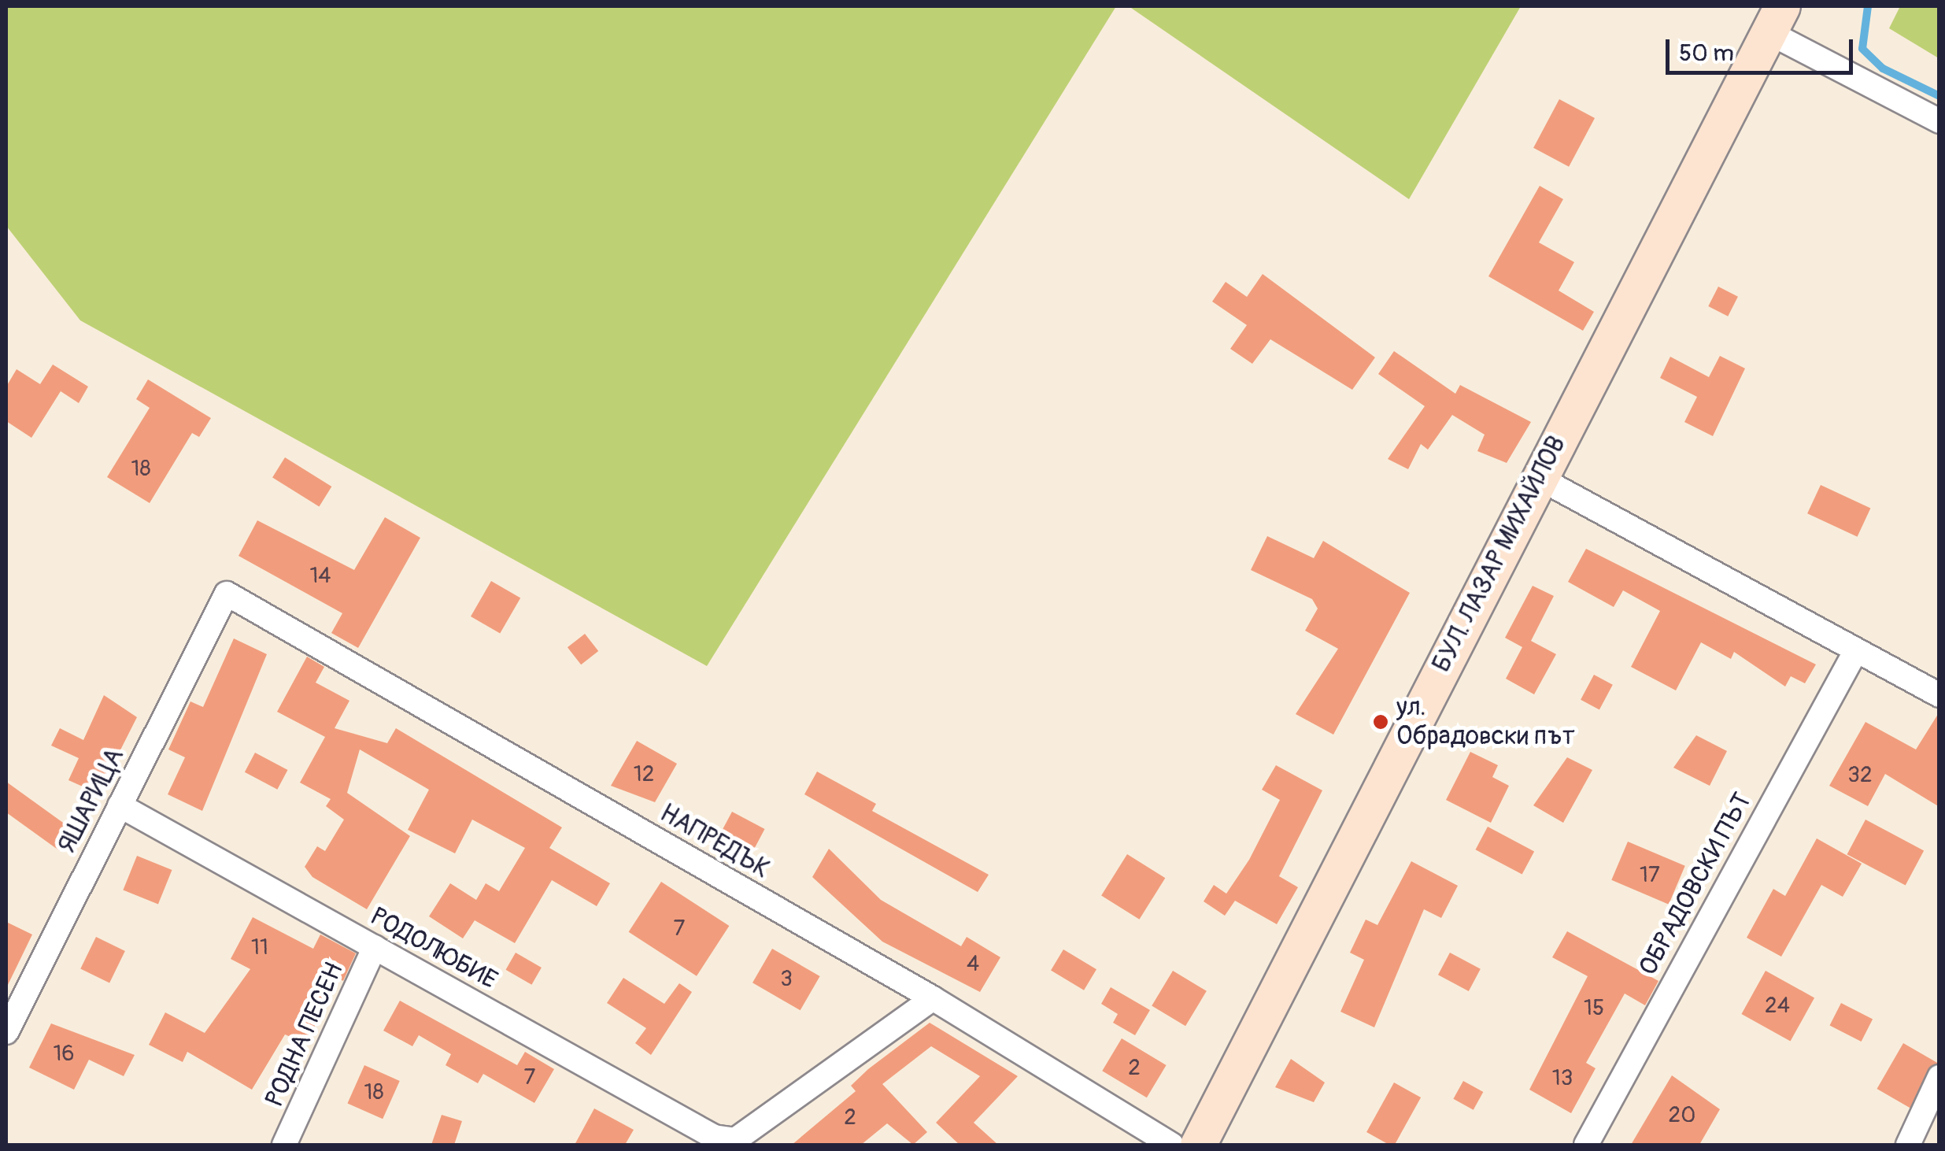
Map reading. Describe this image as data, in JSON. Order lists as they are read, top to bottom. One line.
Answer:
{"streets":{"street":["БУЛ. ЛАЗАР МИХАЙЛОВ","ЯШАРИЦА","НАПРЕДЪК","ОБРАДОВСКИ ПЪТ","РОДОЛЮБИЕ","РОДНА ПЕСЕН"]},"crossings":[["ЯШАРИЦА","НАПРЕДЪК"],["ЯШАРИЦА","РОДОЛЮБИЕ"],["РОДОЛЮБИЕ","РОДНА ПЕСЕН"]],"places":["ул. Обрадовски път"],"house_numbers":["18","14","12","32","17","7","11","4","3","24","15","16","2","7","13","18","20","2"],"scale_bar":"50 m"}
